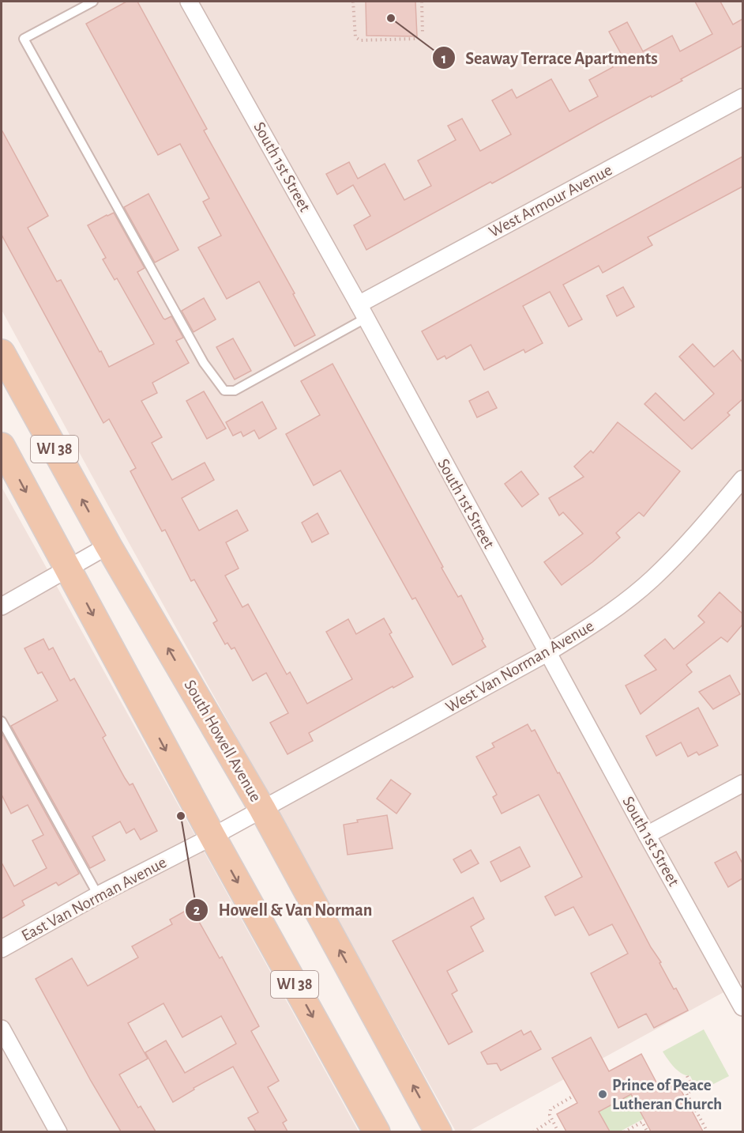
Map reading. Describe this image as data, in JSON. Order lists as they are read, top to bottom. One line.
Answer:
{"streets":{"main road":["WI 38","South Howell Avenue"],"street":["South 1st Street","West Armour Avenue","West Van Norman Avenue","East Van Norman Avenue"]},"crossings":[["South 1st Street","West Armour Avenue"],["South 1st Street","West Van Norman Avenue"],["WI 38","East Van Norman Avenue"],["West Van Norman Avenue","South Howell Avenue"],["West Van Norman Avenue","East Van Norman Avenue"],["South Howell Avenue","East Van Norman Avenue"]],"places":["Seaway Terrace Apartments","Howell & Van Norman","Prince of Peace Lutheran Church"]}
